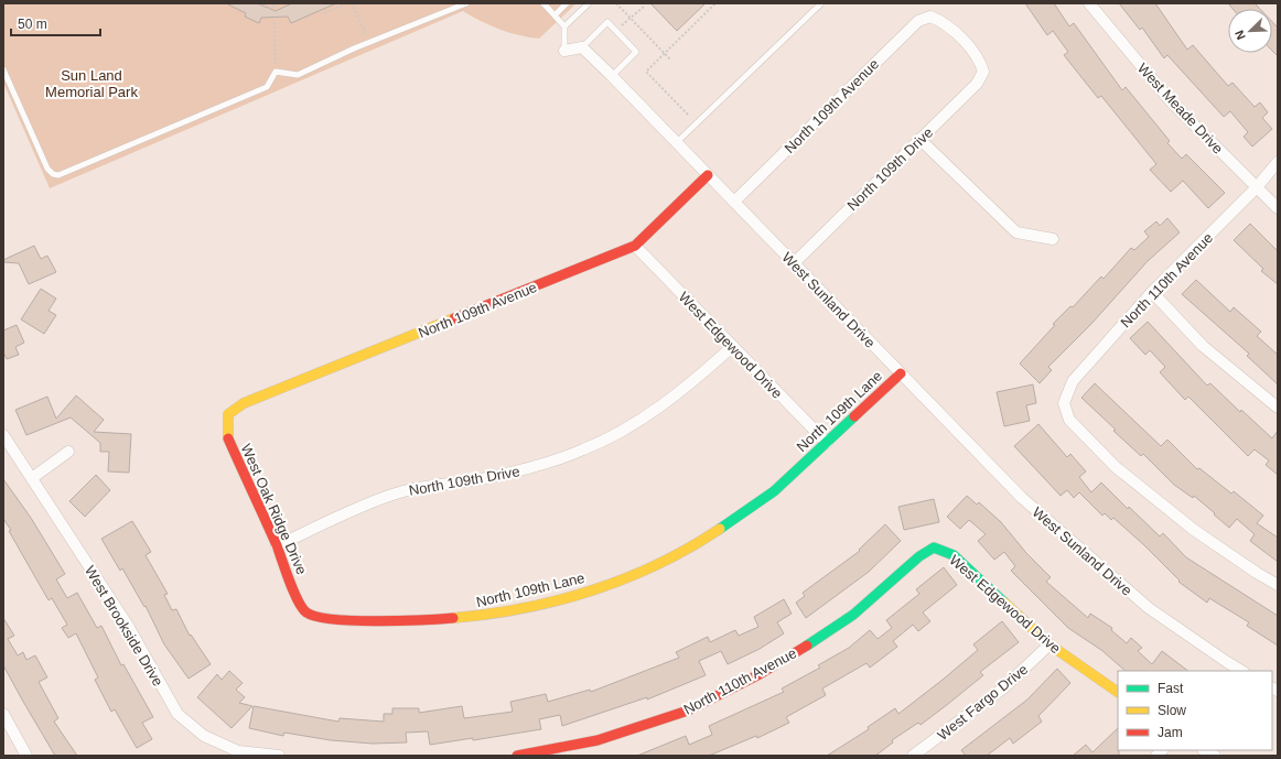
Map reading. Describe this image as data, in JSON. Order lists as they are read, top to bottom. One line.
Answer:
{"streets":{"street":["North 109th Avenue","West Meade Drive","North 109th Drive","North 110th Avenue","West Sunland Drive","West Edgewood Drive","North 109th Lane","West Oak Ridge Drive","West Brookside Drive","West Fargo Drive"]},"crossings":[["North 109th Avenue","North 109th Drive"],["North 109th Avenue","West Sunland Drive"],["North 109th Avenue","West Edgewood Drive"],["North 109th Avenue","West Oak Ridge Drive"],["West Meade Drive","North 110th Avenue"],["North 109th Drive","West Sunland Drive"],["North 109th Drive","West Edgewood Drive"],["North 109th Drive","West Oak Ridge Drive"],["North 110th Avenue","West Edgewood Drive"],["West Sunland Drive","North 109th Lane"],["West Edgewood Drive","North 109th Lane"],["West Edgewood Drive","West Fargo Drive"],["North 109th Lane","West Oak Ridge Drive"]],"parks":["Sun Land Memorial Park"],"legend":["Fast","Slow","Jam"],"scale_bar":"50 m","north":"bottom left"}
